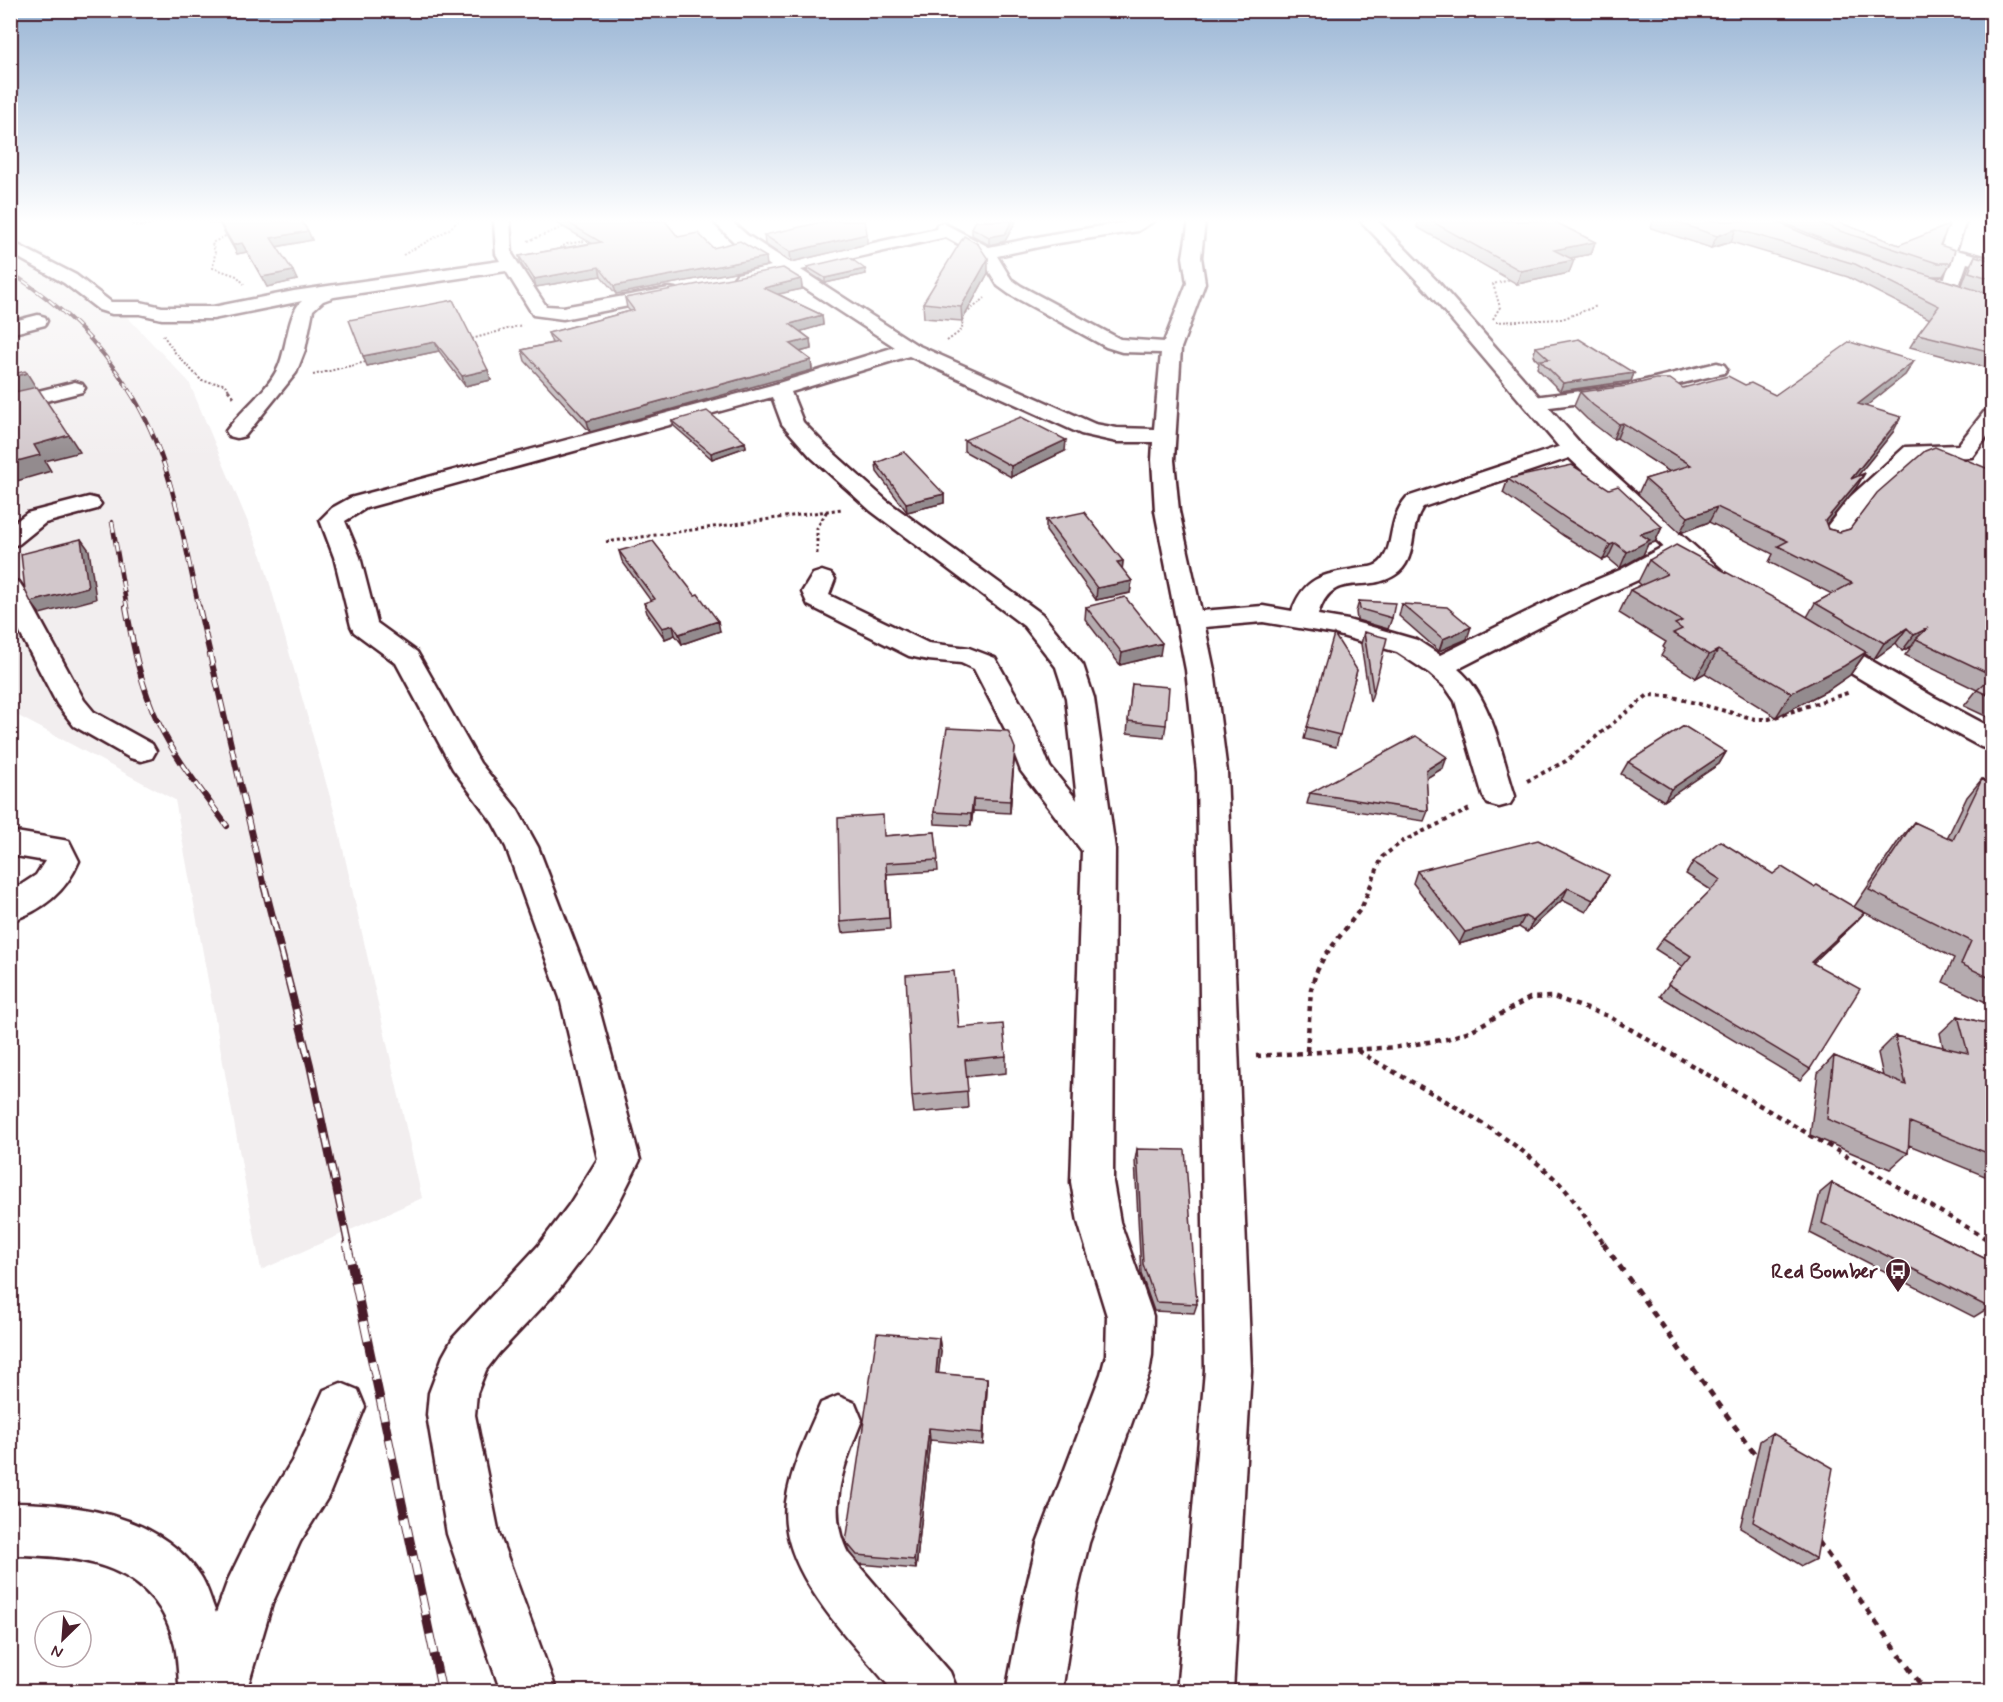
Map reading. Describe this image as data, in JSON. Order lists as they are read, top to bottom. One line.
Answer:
{"places":{"bus stop":["Red Bomber"]},"north":"bottom left"}
